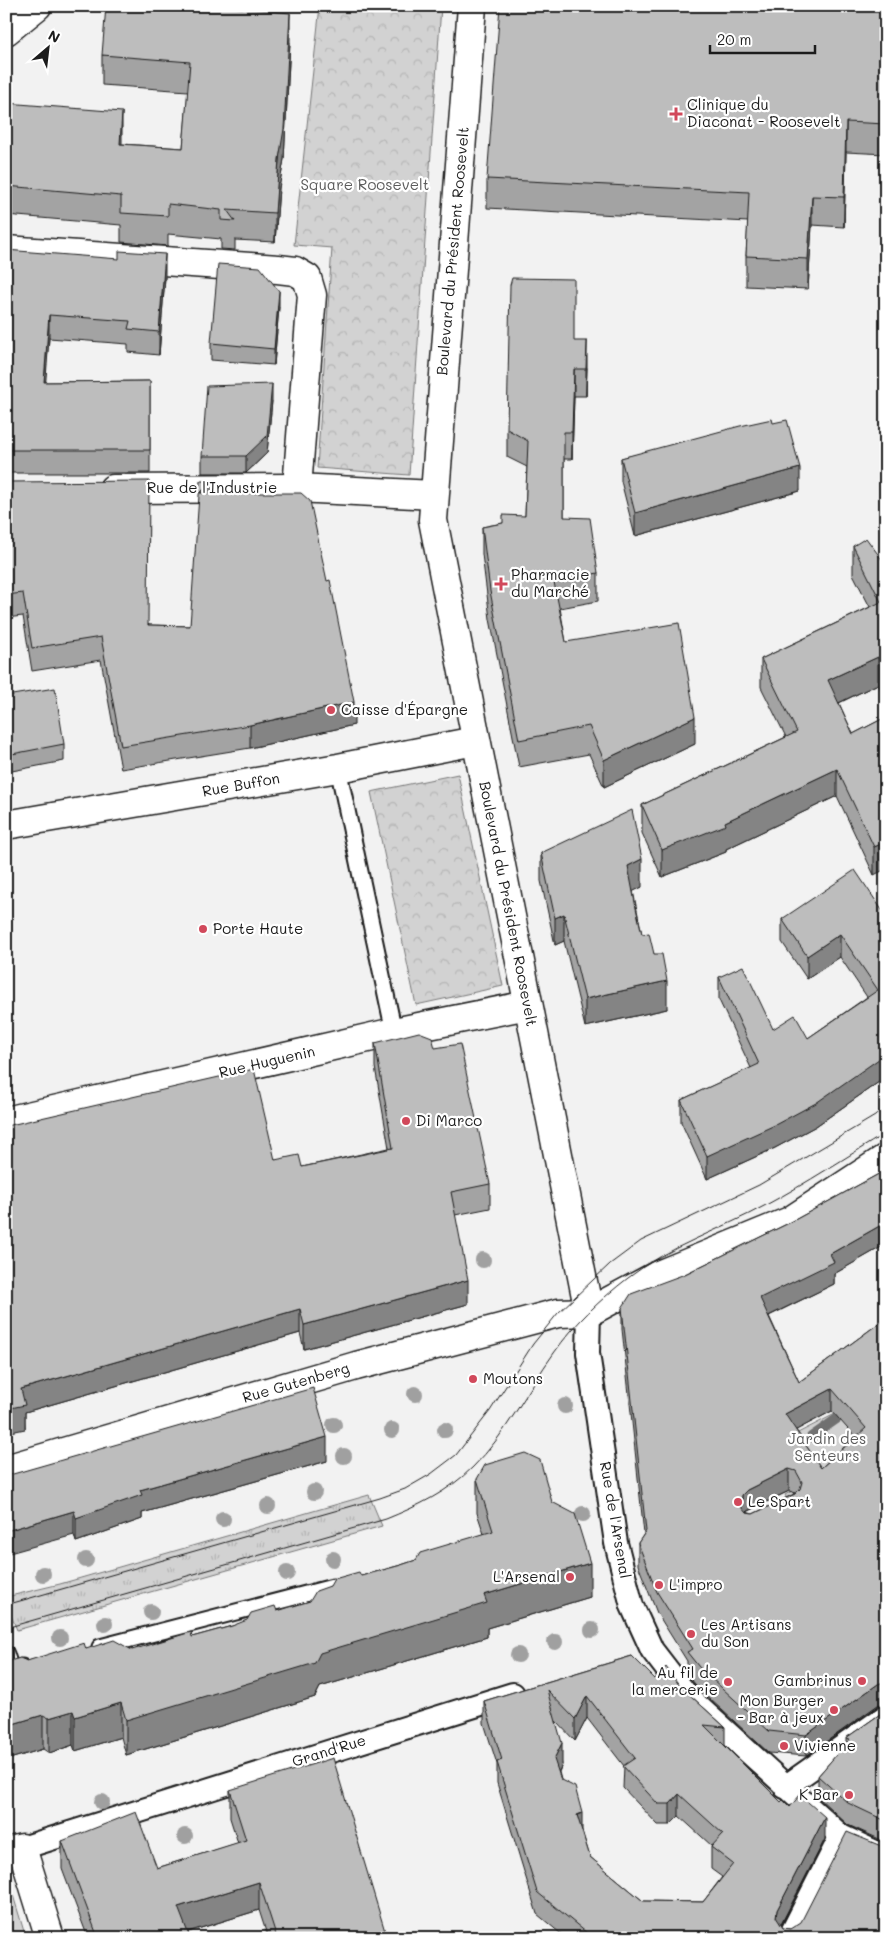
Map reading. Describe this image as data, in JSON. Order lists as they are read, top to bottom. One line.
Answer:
{"streets":{"street":["Boulevard du Président Roosevelt","Rue de l'Industrie","Rue Buffon","Rue Huguenin","Rue Gutenberg","Rue de l'Arsenal","Grand'Rue"]},"crossings":[["Boulevard du Président Roosevelt","Rue Buffon"],["Boulevard du Président Roosevelt","Rue Huguenin"],["Boulevard du Président Roosevelt","Rue Gutenberg"],["Boulevard du Président Roosevelt","Rue de l'Arsenal"],["Rue Gutenberg","Rue de l'Arsenal"]],"parks":["Square Roosevelt","Jardin des Senteurs"],"places":{"health":["Clinique du Diaconat - Roosevelt","Pharmacie du Marché"],"other":["Caisse d'Épargne","Porte Haute","Di Marco","Moutons","Le Spart","L'Arsenal","L'impro","Les Artisans du Son","Gambrinus","Au fil de la mercerie","Mon Burger - Bar à jeux","Vivienne","K Bar"]},"scale_bar":"20 m","north":"top right"}
